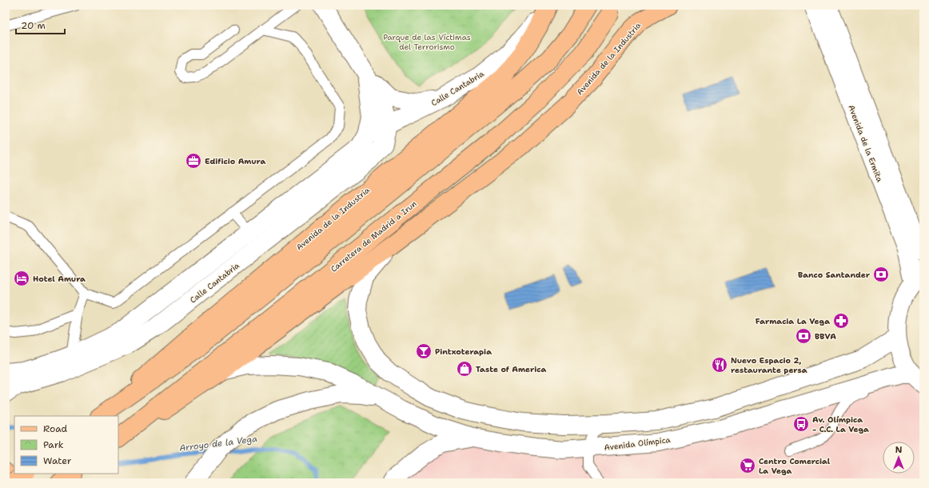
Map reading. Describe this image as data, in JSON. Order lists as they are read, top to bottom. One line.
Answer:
{"streets":{"main road":["Avenida de la Industria","Carretera de Madrid a Irun"],"street":["Calle Cantabria","Avenida de la Ermita","Avenida Olímpica"]},"crossings":[["Avenida de la Industria","Calle Cantabria"],["Avenida de la Industria","Avenida Olímpica"]],"water":["Arroyo de la Vega"],"parks":["Parque de las Víctimas del Terrorismo"],"places":{"office":["Edificio Amura"],"bank":["Banco Santander","BBVA"],"hotel":["Hotel Amura"],"pharmacy":["Farmacia La Vega"],"bar":["Pintxoterapia"],"restaurant":["Nuevo Espacio 2, restaurante persa"],"shop":["Taste of America"],"bus stop":["Av. Olímpica - C.C. La Vega"],"supermarket":["Centro Comercial La Vega"]},"legend":["Road","Park","Water"],"scale_bar":"20 m","north":"top"}
